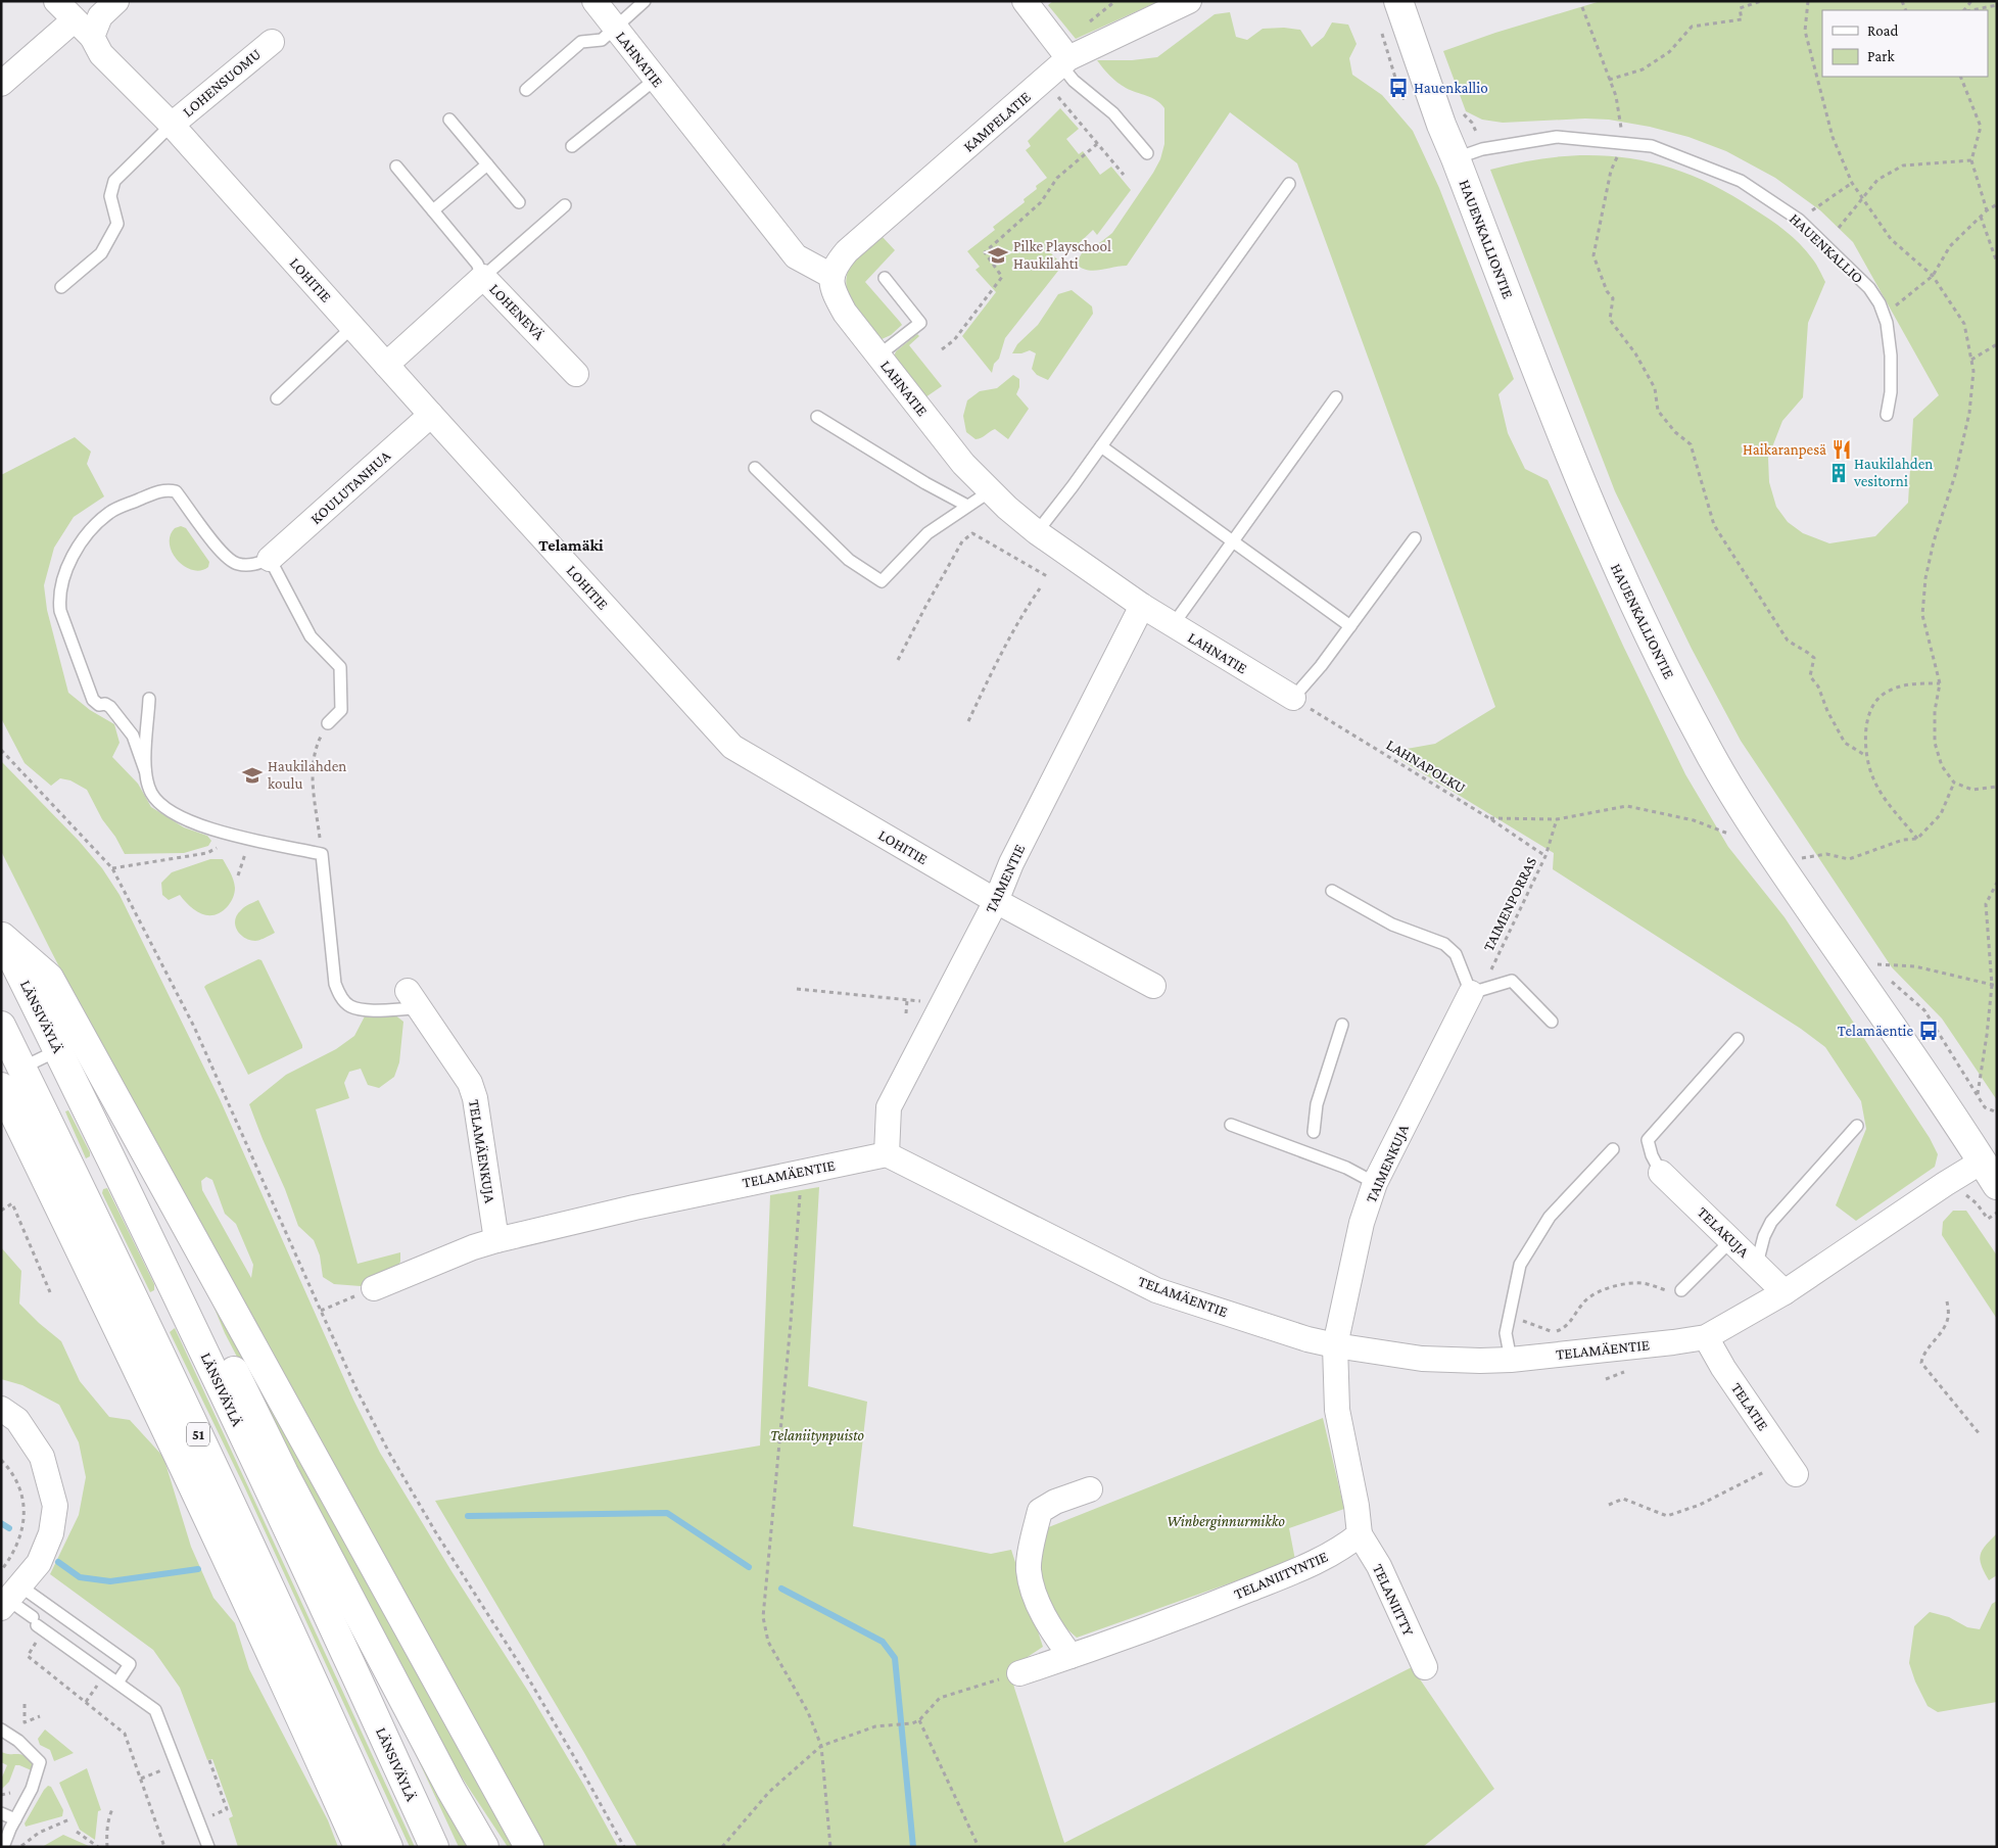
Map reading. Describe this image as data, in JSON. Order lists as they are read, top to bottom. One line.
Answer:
{"streets":{"main road":["HAUENKALLIONTIE","LÄNSIVÄYLÄ","51"],"street":["LAHNATIE","LOHENSUOMU","KAMPELATIE","LOHITIE","LOHENEVÄ","KOULUTANHUA","TAIMENTIE","TELAMÄENKUJA","TAIMENKUJA","TELAMÄENTIE","TELAKUJA","TELATIE","TELANIITYNTIE","TELANIITTY"],"lane":["HAUENKALLIO"],"path":["LAHNAPOLKU","TAIMENPORRAS"]},"crossings":[["LAHNATIE","KAMPELATIE"],["LAHNATIE","LAHNAPOLKU"],["LAHNATIE","TAIMENTIE"],["LOHENSUOMU","LOHITIE"],["HAUENKALLIONTIE","HAUENKALLIO"],["HAUENKALLIONTIE","TELAMÄENTIE"],["LOHITIE","LOHENEVÄ"],["LOHITIE","KOULUTANHUA"],["LOHITIE","TAIMENTIE"],["LAHNAPOLKU","TAIMENPORRAS"],["TAIMENTIE","TELAMÄENTIE"],["TAIMENPORRAS","TAIMENKUJA"],["TELAMÄENKUJA","TELAMÄENTIE"],["TAIMENKUJA","TELAMÄENTIE"],["TELAMÄENTIE","TELAKUJA"],["TELAMÄENTIE","TELATIE"],["TELANIITYNTIE","TELANIITTY"]],"districts":["Telamäki"],"parks":["Telaniitynpuisto","Winberginnurmikko"],"places":{"bus stop":["Hauenkallio","Telamäentie"],"school or university":["Pilke Playschool Haukilahti","Haukilahden koulu"],"restaurant":["Haikaranpesä"],"building":["Haukilahden vesitorni"]},"legend":["Road","Park"]}
